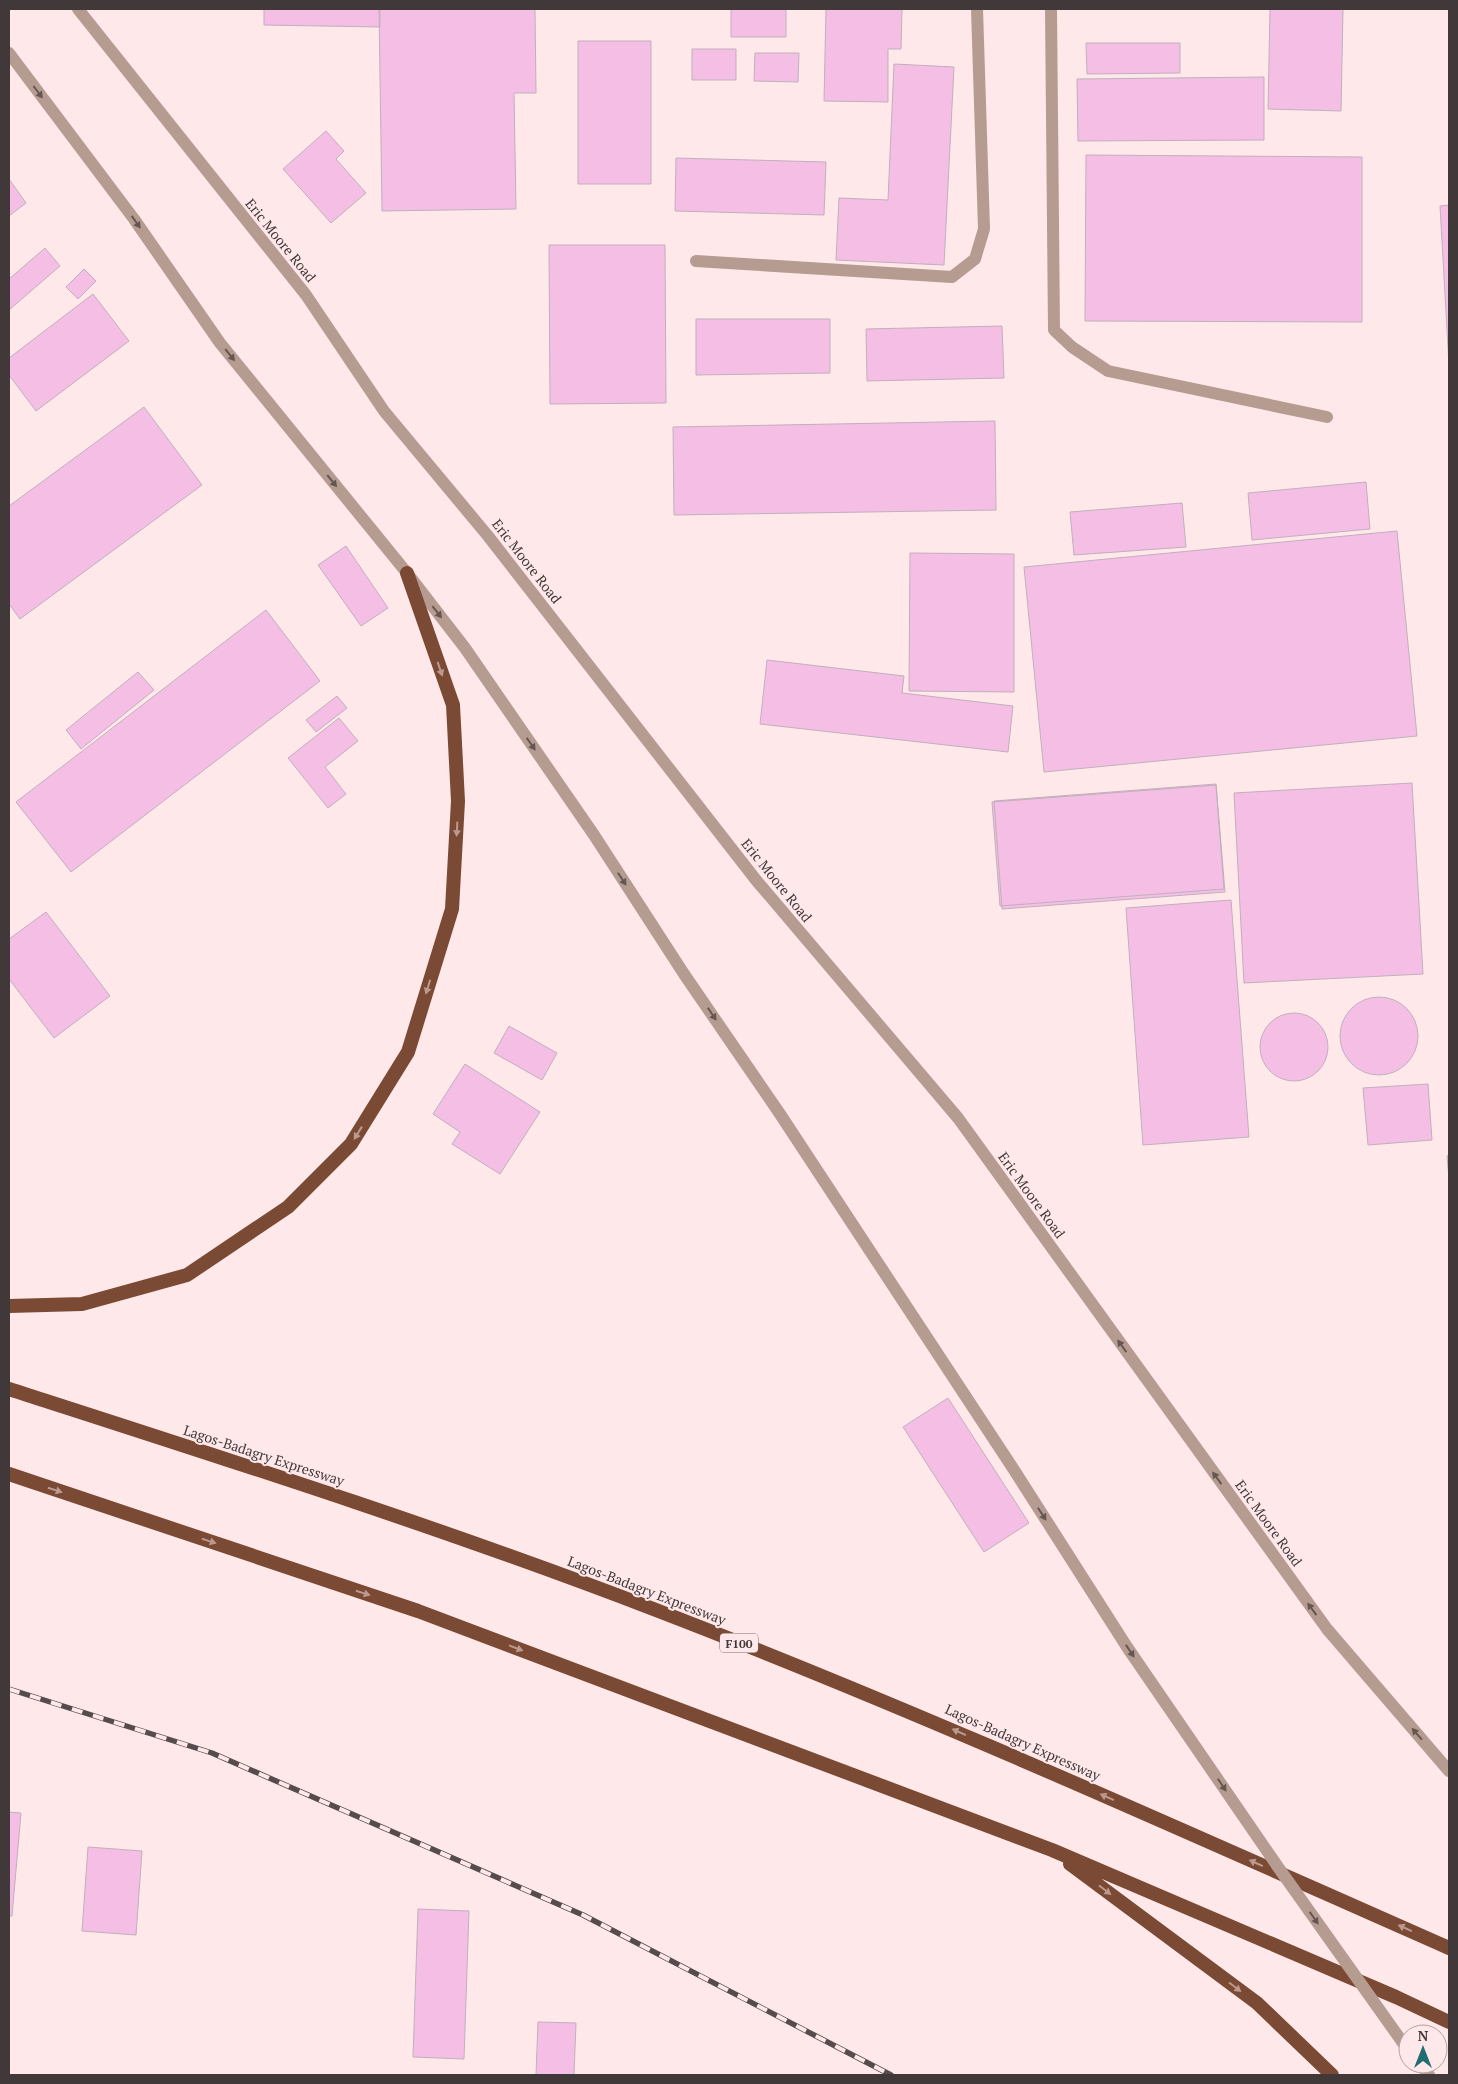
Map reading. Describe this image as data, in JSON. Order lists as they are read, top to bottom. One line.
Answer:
{"streets":{"highway":["Lagos-Badagry Expressway","F100"],"street":["Eric Moore Road"]},"north":"top"}
